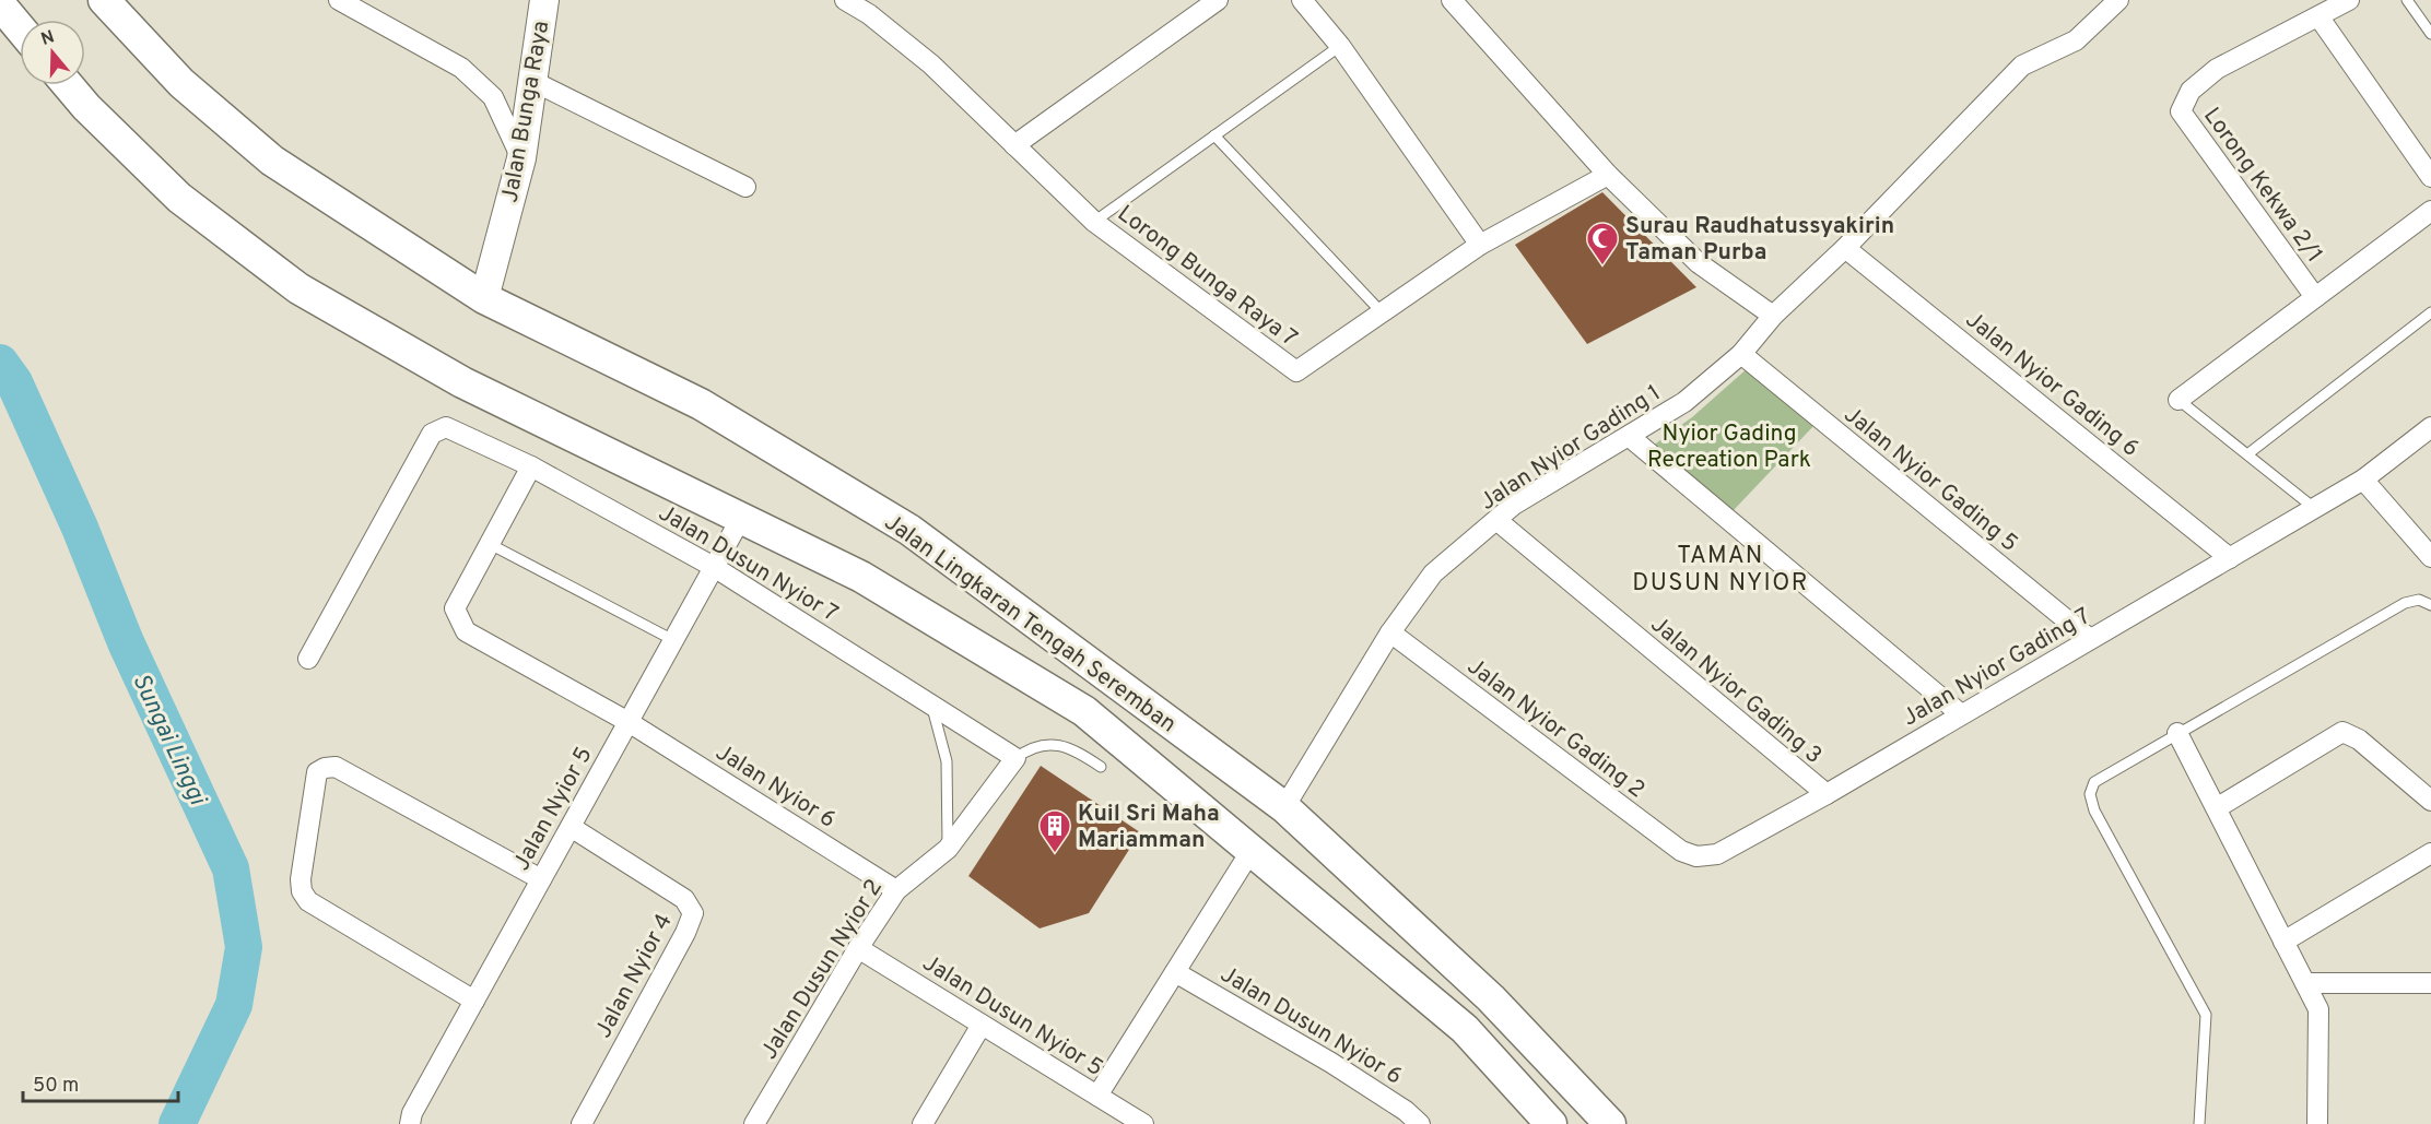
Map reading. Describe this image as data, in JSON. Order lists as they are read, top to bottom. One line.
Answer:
{"streets":{"main road":["Jalan Lingkaran Tengah Seremban"],"street":["Jalan Bunga Raya","Lorong Kekwa 2/1","Lorong Bunga Raya 7","Jalan Nyior Gading 6","Jalan Nyior Gading 1","Jalan Nyior Gading 5","Jalan Dusun Nyior 7","Jalan Nyior Gading 7","Jalan Nyior Gading 3","Jalan Nyior Gading 2","Jalan Nyior 6","Jalan Nyior 5","Jalan Dusun Nyior 2","Jalan Nyior 4","Jalan Dusun Nyior 5","Jalan Dusun Nyior 6"]},"crossings":[["Jalan Bunga Raya","Jalan Lingkaran Tengah Seremban"],["Jalan Nyior Gading 6","Jalan Nyior Gading 1"],["Jalan Nyior Gading 6","Jalan Nyior Gading 7"],["Jalan Nyior Gading 1","Jalan Nyior Gading 5"],["Jalan Nyior Gading 1","Jalan Lingkaran Tengah Seremban"],["Jalan Nyior Gading 1","Jalan Nyior Gading 3"],["Jalan Nyior Gading 1","Jalan Nyior Gading 2"],["Jalan Nyior Gading 5","Jalan Nyior Gading 7"],["Jalan Dusun Nyior 7","Jalan Nyior 5"],["Jalan Dusun Nyior 7","Jalan Dusun Nyior 2"],["Jalan Lingkaran Tengah Seremban","Jalan Nyior 5"],["Jalan Nyior Gading 7","Jalan Nyior Gading 3"],["Jalan Nyior Gading 7","Jalan Nyior Gading 2"],["Jalan Nyior 6","Jalan Nyior 5"],["Jalan Nyior 6","Jalan Dusun Nyior 2"],["Jalan Nyior 5","Jalan Nyior 4"],["Jalan Dusun Nyior 2","Jalan Dusun Nyior 5"]],"districts":["TAMAN DUSUN NYIOR"],"water":["Sungai Linggi"],"parks":["Nyior Gading Recreation Park"],"places":{"mosque":["Surau Raudhatussyakirin Taman Purba"],"building":["Kuil Sri Maha Mariamman"]},"scale_bar":"50 m","north":"top"}
